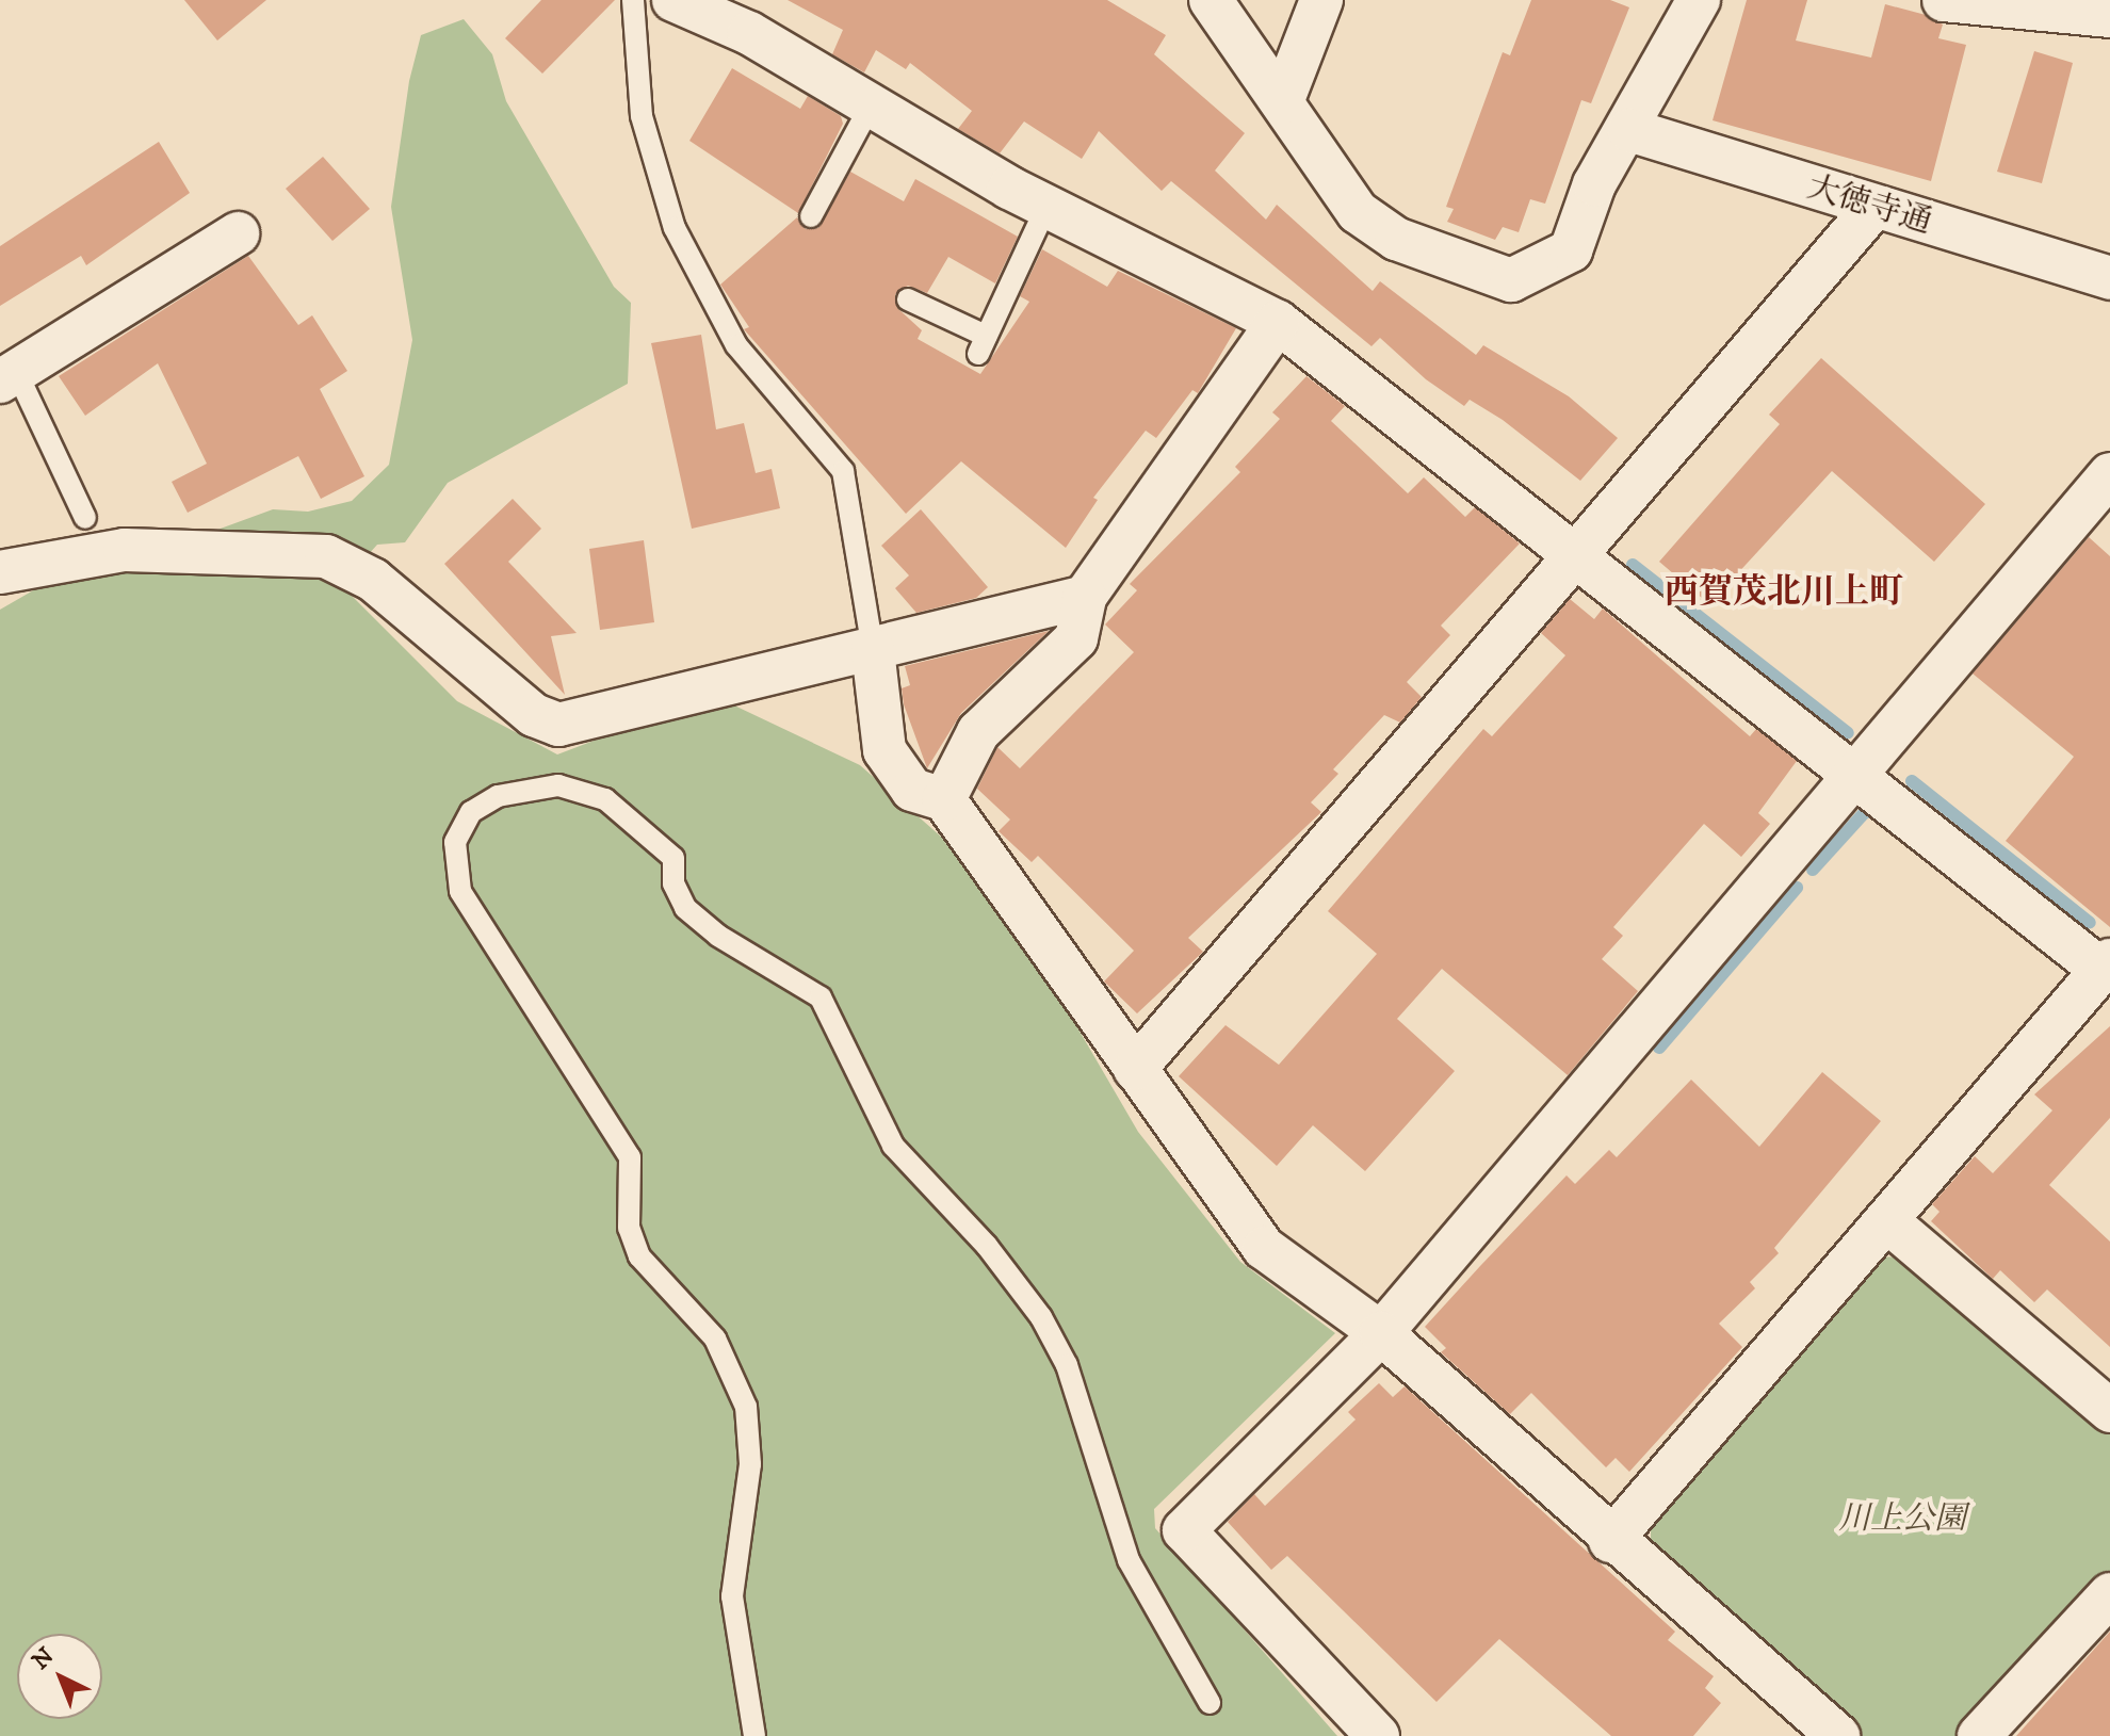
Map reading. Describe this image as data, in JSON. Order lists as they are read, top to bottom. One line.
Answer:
{"streets":{"street":["大徳寺通"]},"districts":["西賀茂北川上町"],"parks":["川上公園"],"north":"top left"}
